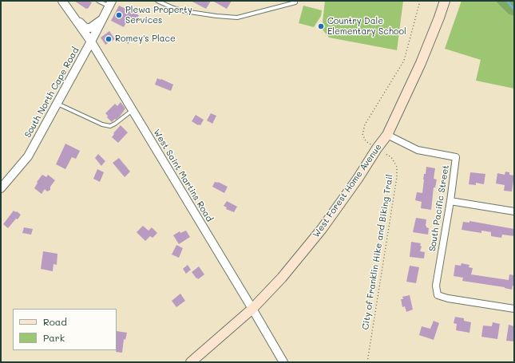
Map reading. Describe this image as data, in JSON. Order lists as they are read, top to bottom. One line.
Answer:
{"streets":{"main road":["West Forest Home Avenue"],"street":["South North Cape Road","West Saint Martins Road","South Pacific Street"],"path":["City of Franklin Hike and Biking Trail"]},"crossings":[["South North Cape Road","West Saint Martins Road"],["West Saint Martins Road","West Forest Home Avenue"],["West Forest Home Avenue","South Pacific Street"],["West Forest Home Avenue","City of Franklin Hike and Biking Trail"]],"places":["Plewa Property Services","Country Dale Elementary School","Romey's Place"],"legend":["Road","Park"]}
